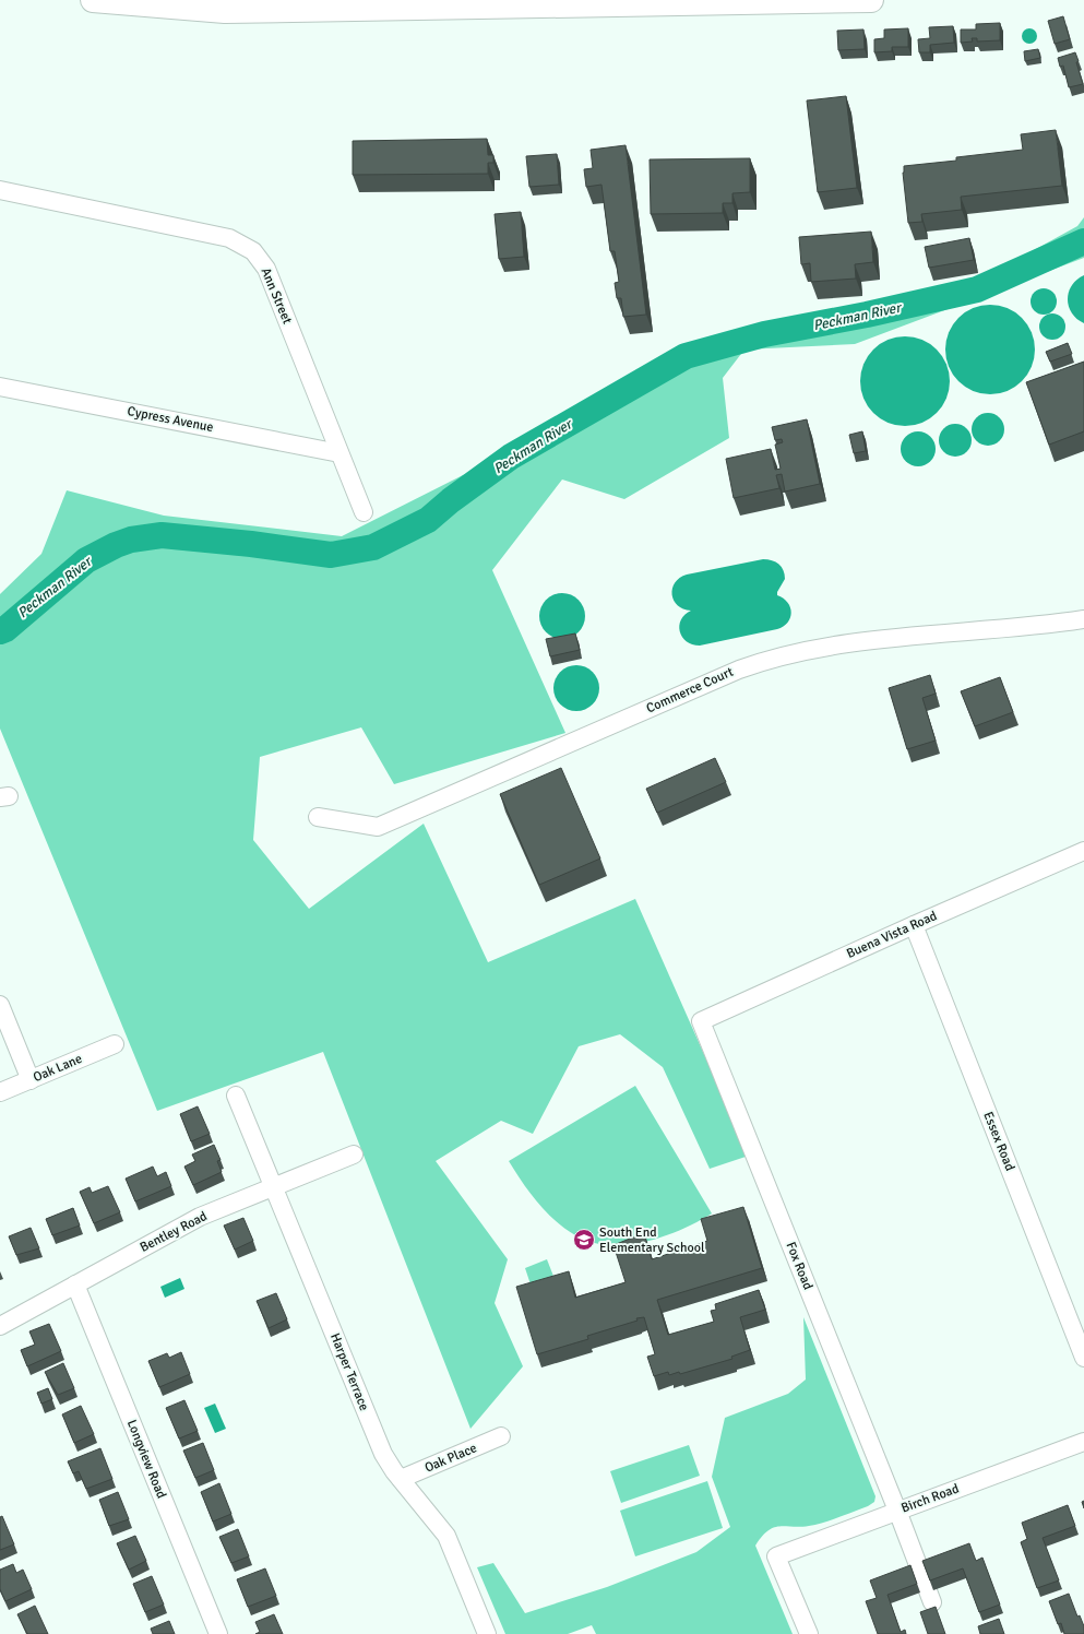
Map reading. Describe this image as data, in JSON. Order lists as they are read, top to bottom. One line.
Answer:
{"streets":{"street":["Ann Street","Cypress Avenue","Commerce Court","Buena Vista Road","Oak Lane","Essex Road","Bentley Road","Fox Road","Harper Terrace","Oak Place","Longview Road","Birch Road"]},"crossings":[["Ann Street","Cypress Avenue"],["Buena Vista Road","Essex Road"],["Buena Vista Road","Fox Road"],["Bentley Road","Harper Terrace"],["Bentley Road","Longview Road"],["Fox Road","Birch Road"],["Harper Terrace","Oak Place"]],"water":["Peckman River"],"places":{"school or university":["South End Elementary School"]}}
